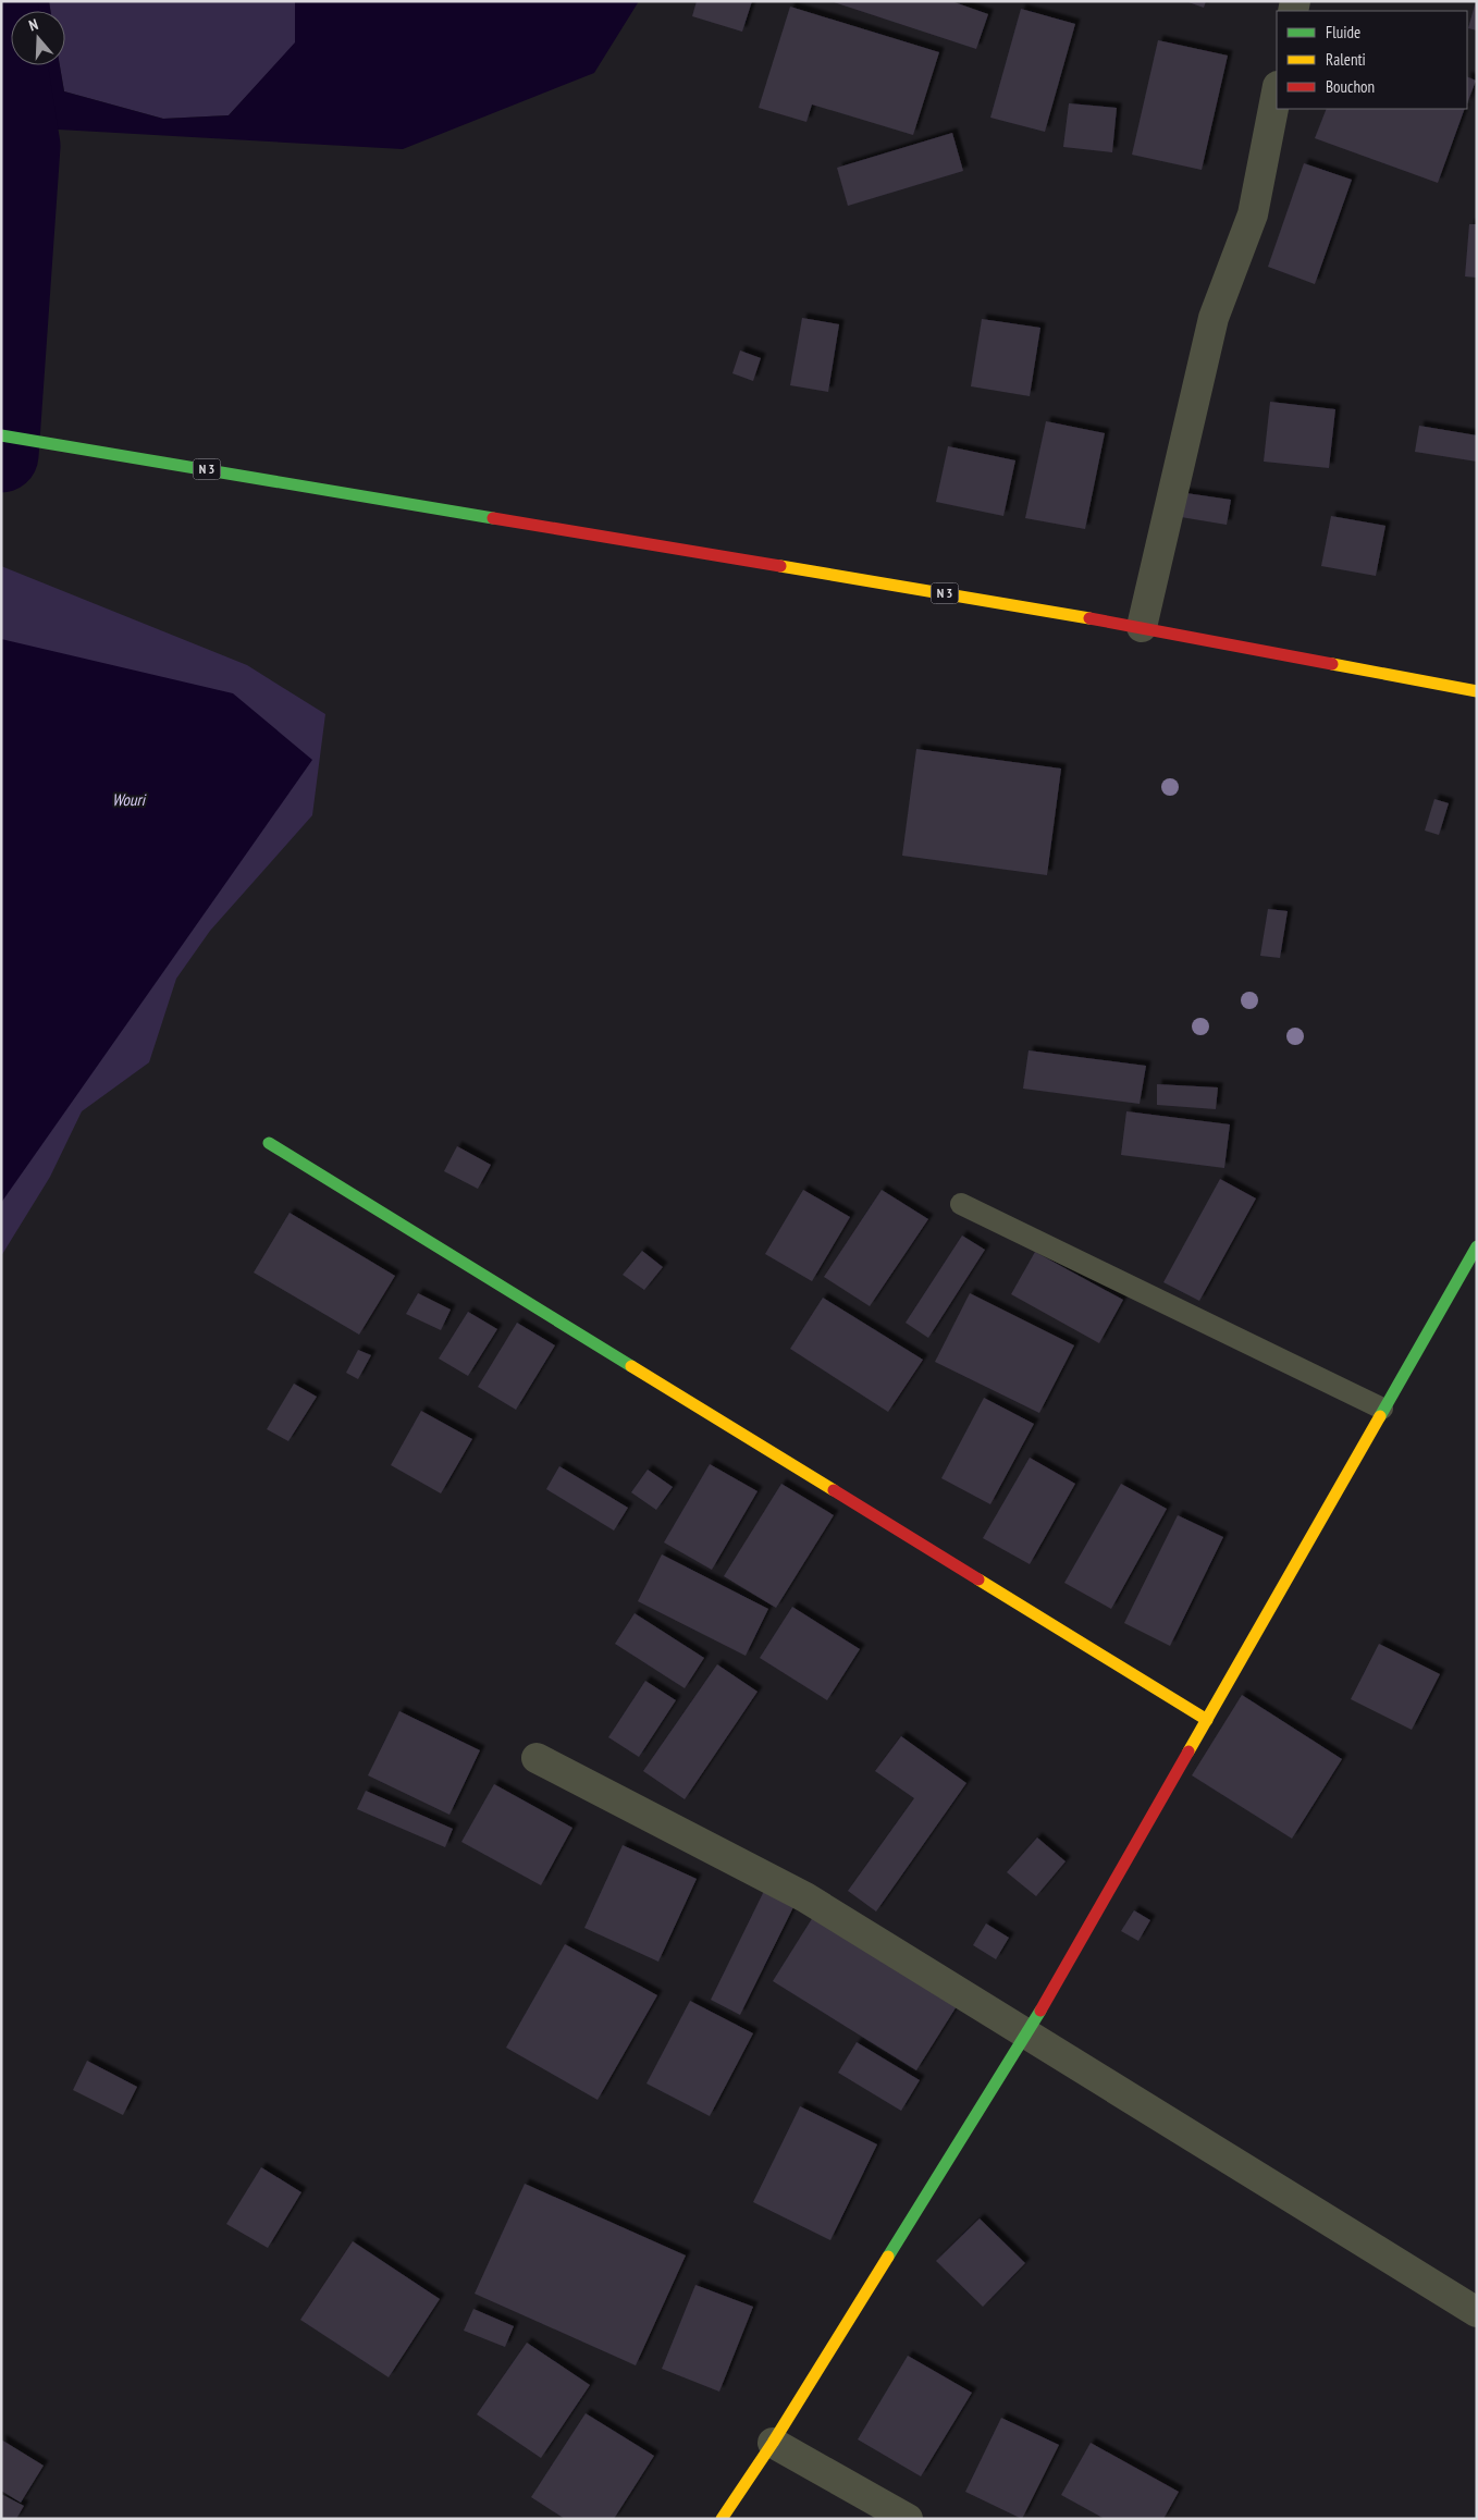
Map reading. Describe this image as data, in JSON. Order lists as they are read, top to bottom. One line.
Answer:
{"streets":{"main road":["N 3"]},"water":["Wouri"],"legend":["Fluide","Ralenti","Bouchon"],"north":"top"}
